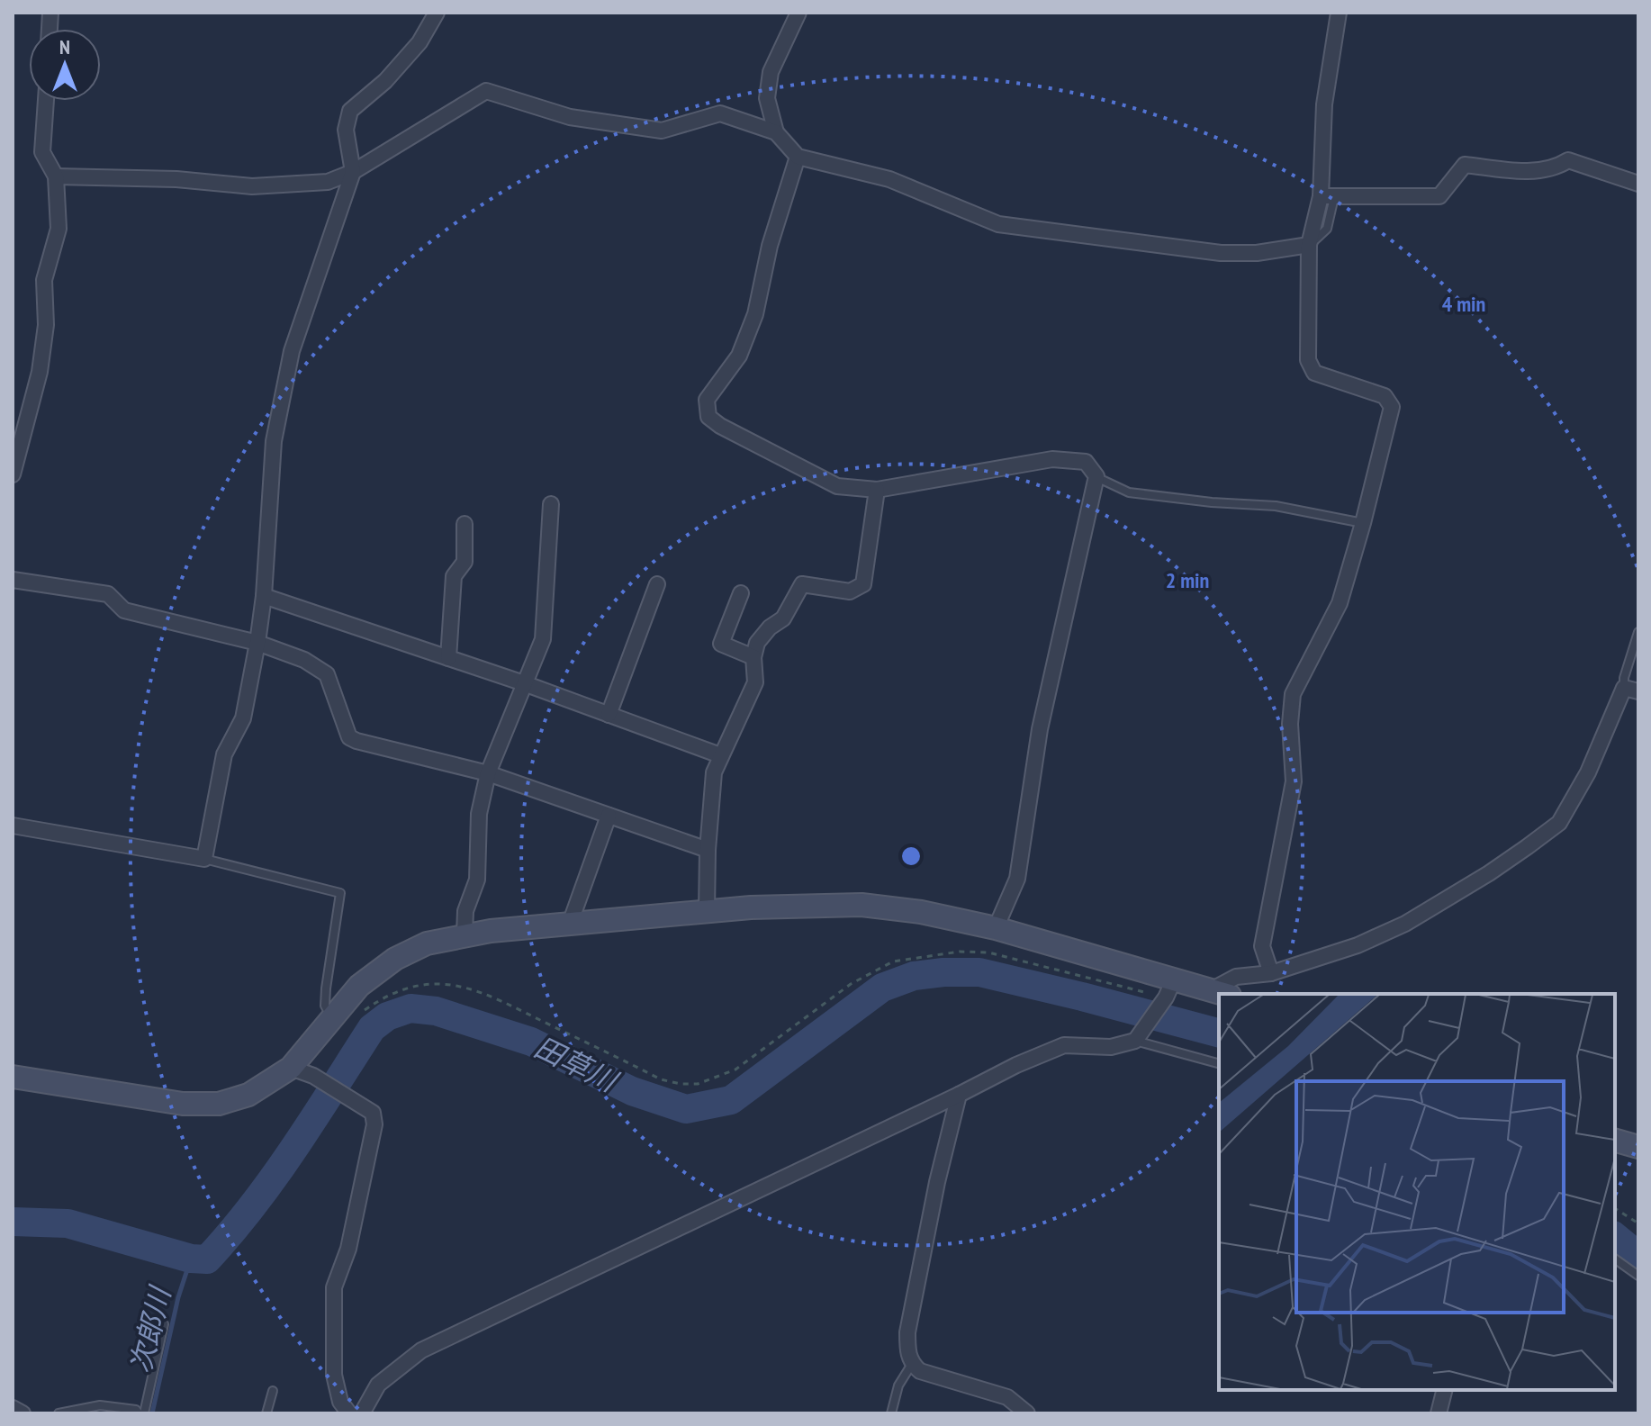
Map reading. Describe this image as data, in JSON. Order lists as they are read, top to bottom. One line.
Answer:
{"water":["田草川","次郎川"],"north":"top","rings":["4 min","2 min"]}
